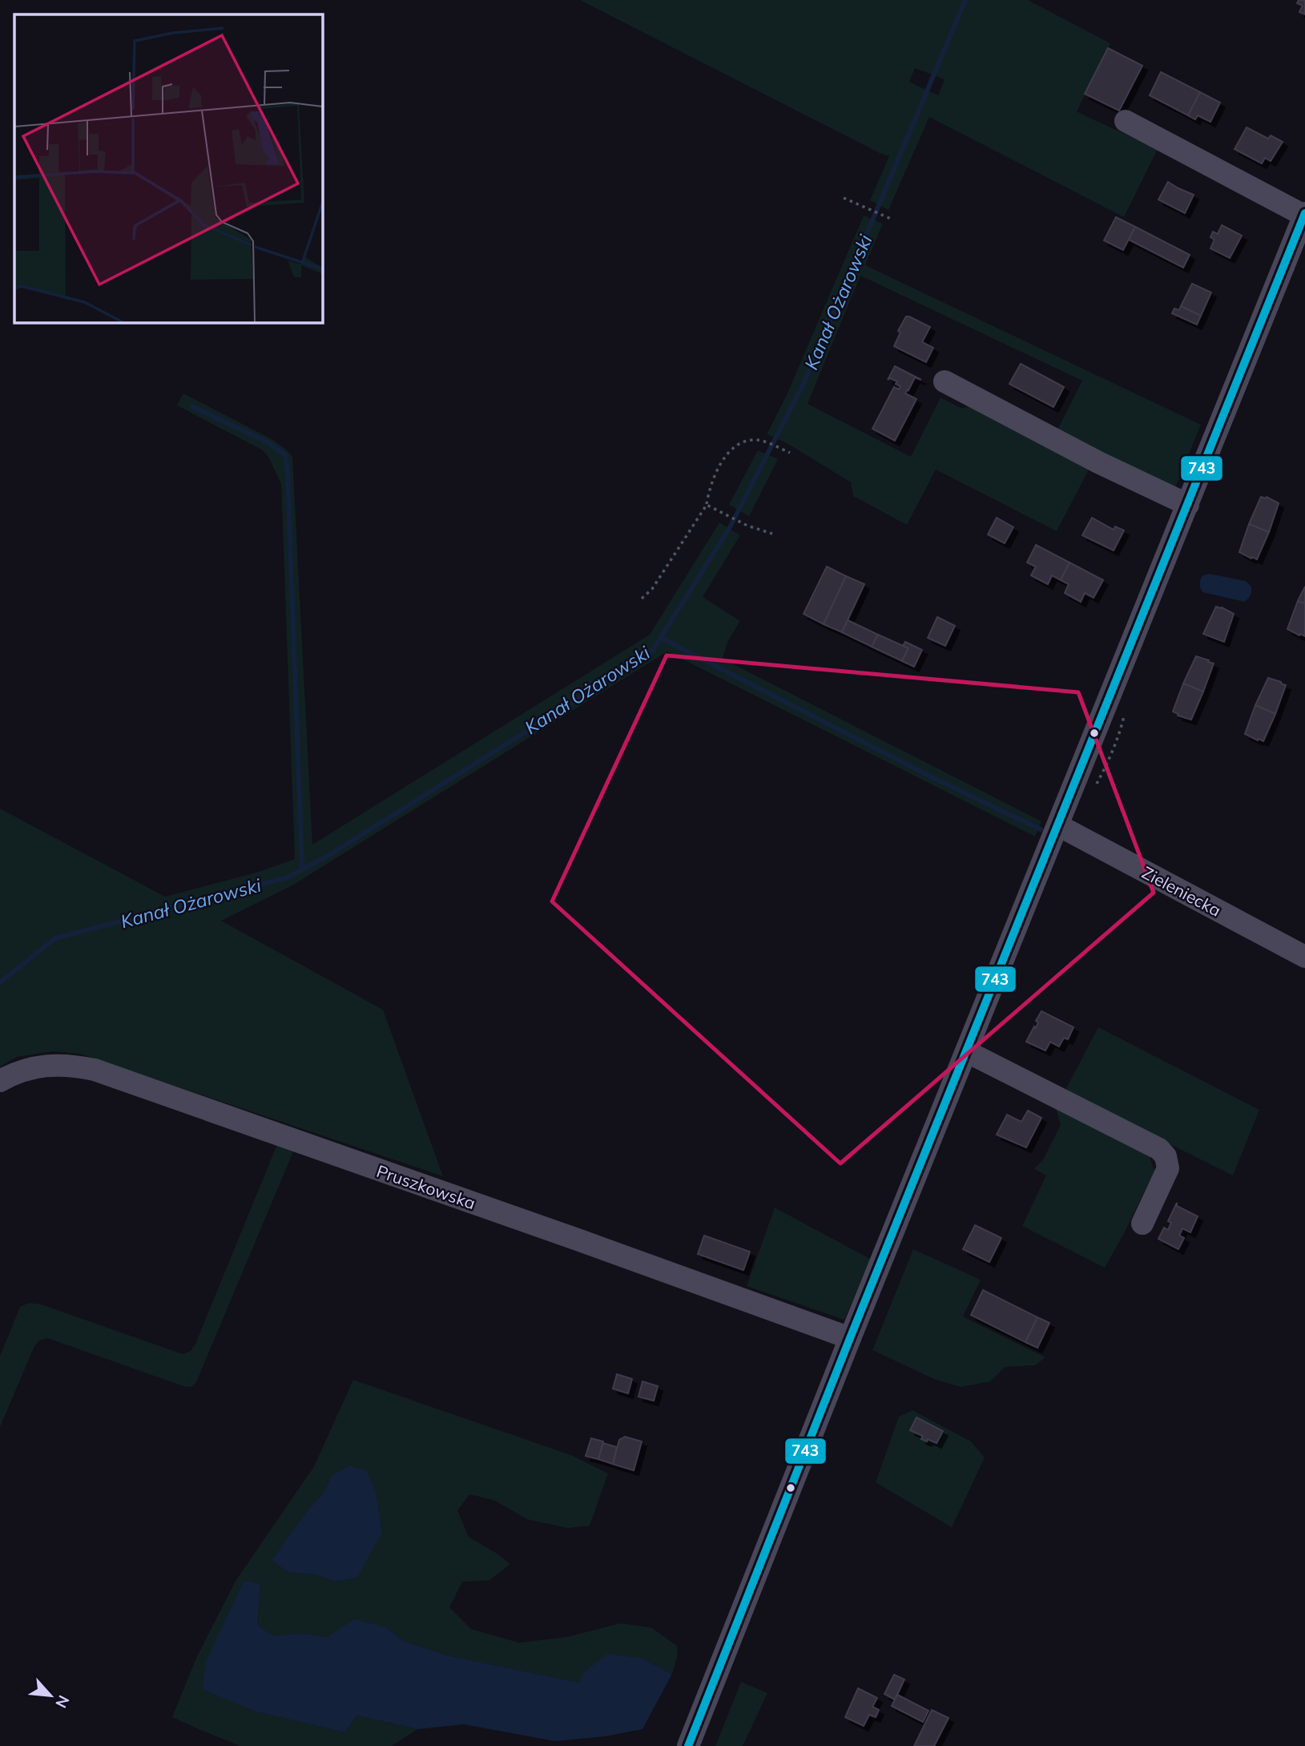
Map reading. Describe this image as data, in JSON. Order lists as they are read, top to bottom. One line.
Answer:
{"streets":{"street":["Zieleniecka","Pruszkowska"]},"water":["Kanał Ożarowski"],"lines":["transit line 743"],"north":"bottom right"}
